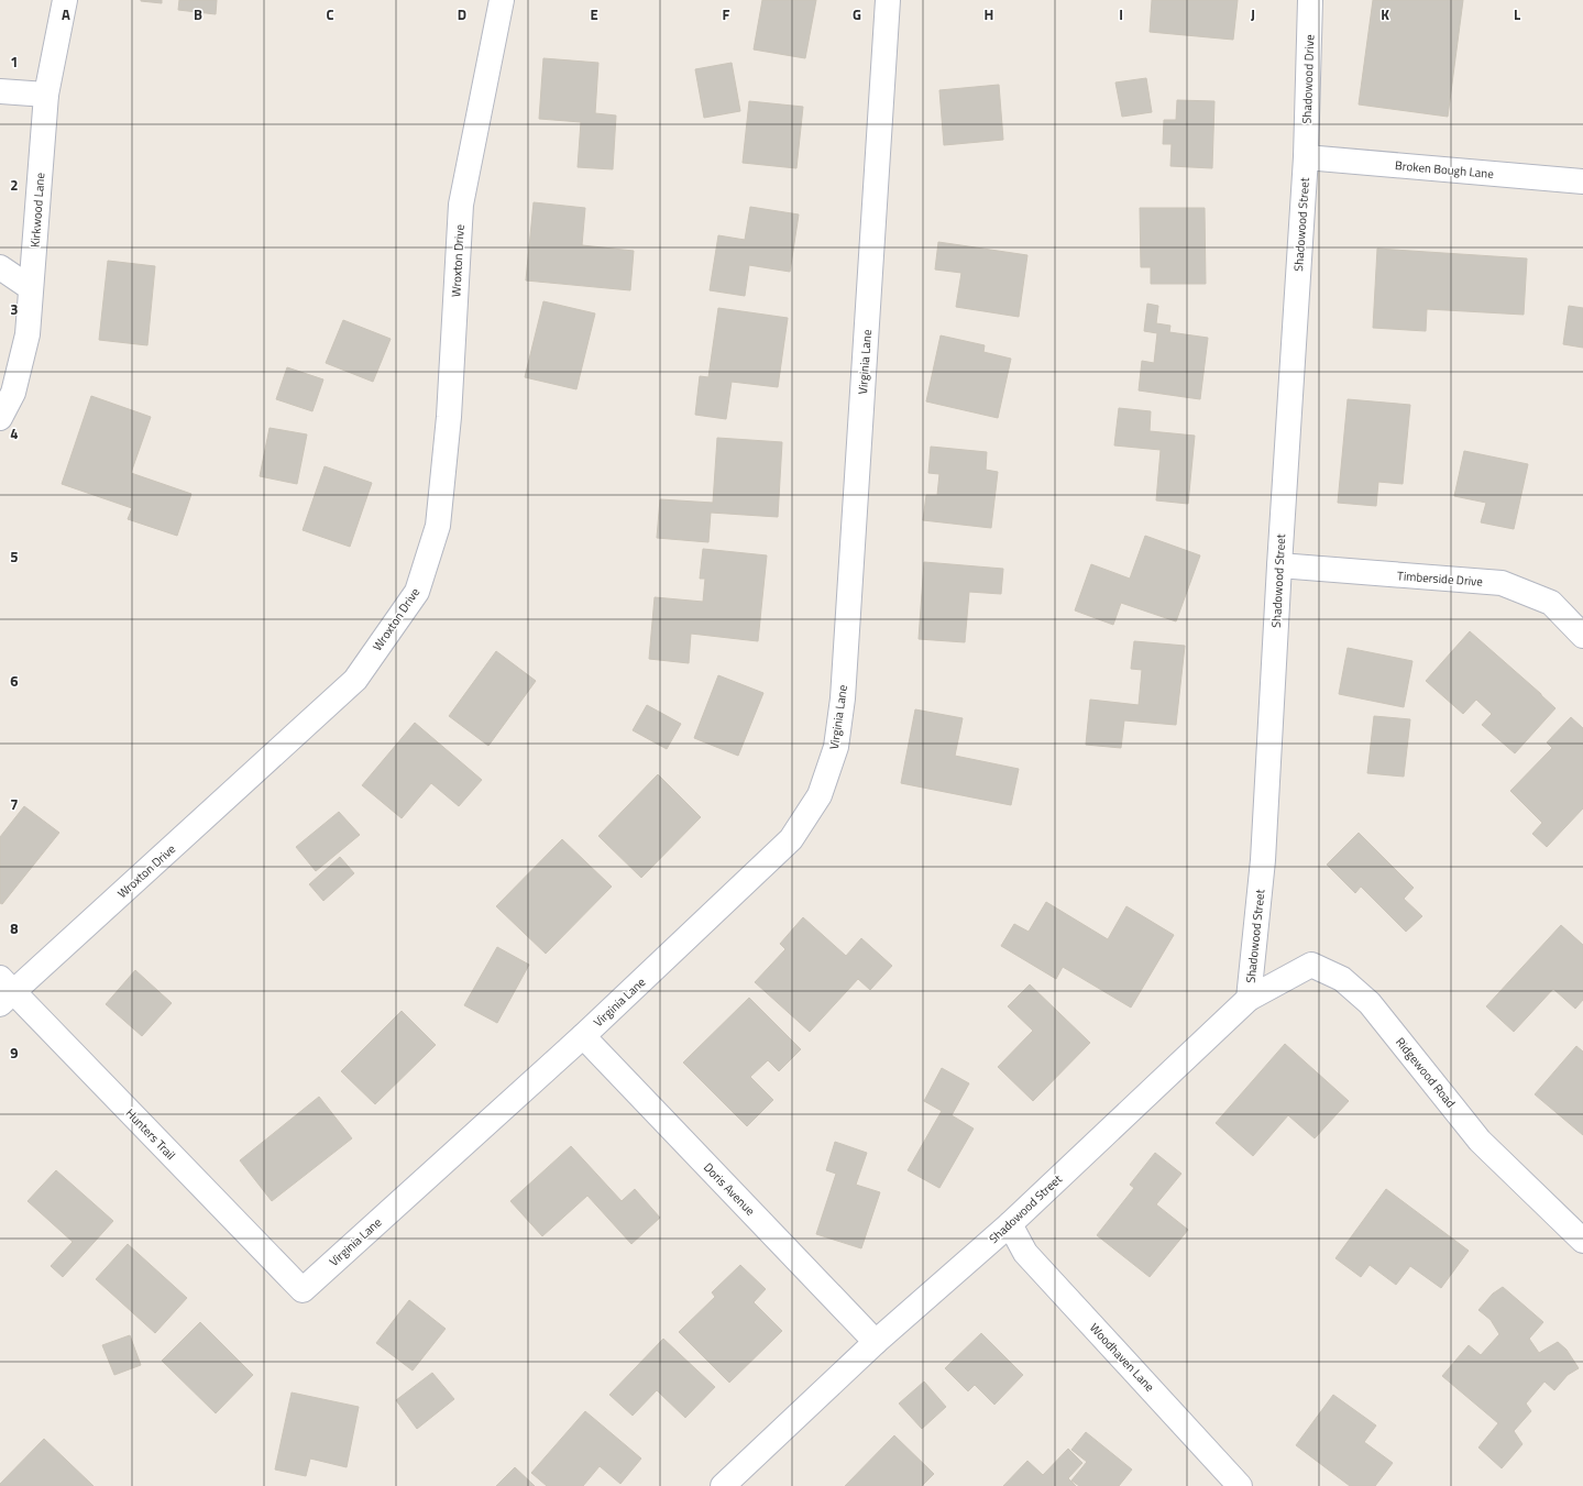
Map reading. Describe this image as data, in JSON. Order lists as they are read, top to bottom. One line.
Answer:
{"streets":{"street":["Shadowood Drive","Broken Bough Lane","Kirkwood Lane","Shadowood Street","Wroxton Drive","Virginia Lane","Timberside Drive","Ridgewood Road","Hunters Trail","Doris Avenue","Woodhaven Lane"]},"crossings":[["Shadowood Drive","Broken Bough Lane"],["Shadowood Drive","Shadowood Street"],["Broken Bough Lane","Shadowood Street"],["Shadowood Street","Timberside Drive"],["Shadowood Street","Ridgewood Road"],["Shadowood Street","Doris Avenue"],["Shadowood Street","Woodhaven Lane"],["Wroxton Drive","Hunters Trail"],["Virginia Lane","Hunters Trail"],["Virginia Lane","Doris Avenue"]],"grid":{"columns":["A","B","C","D","E","F","G","H","I","J","K","L"],"rows":["1","2","3","4","5","6","7","8","9"]}}
